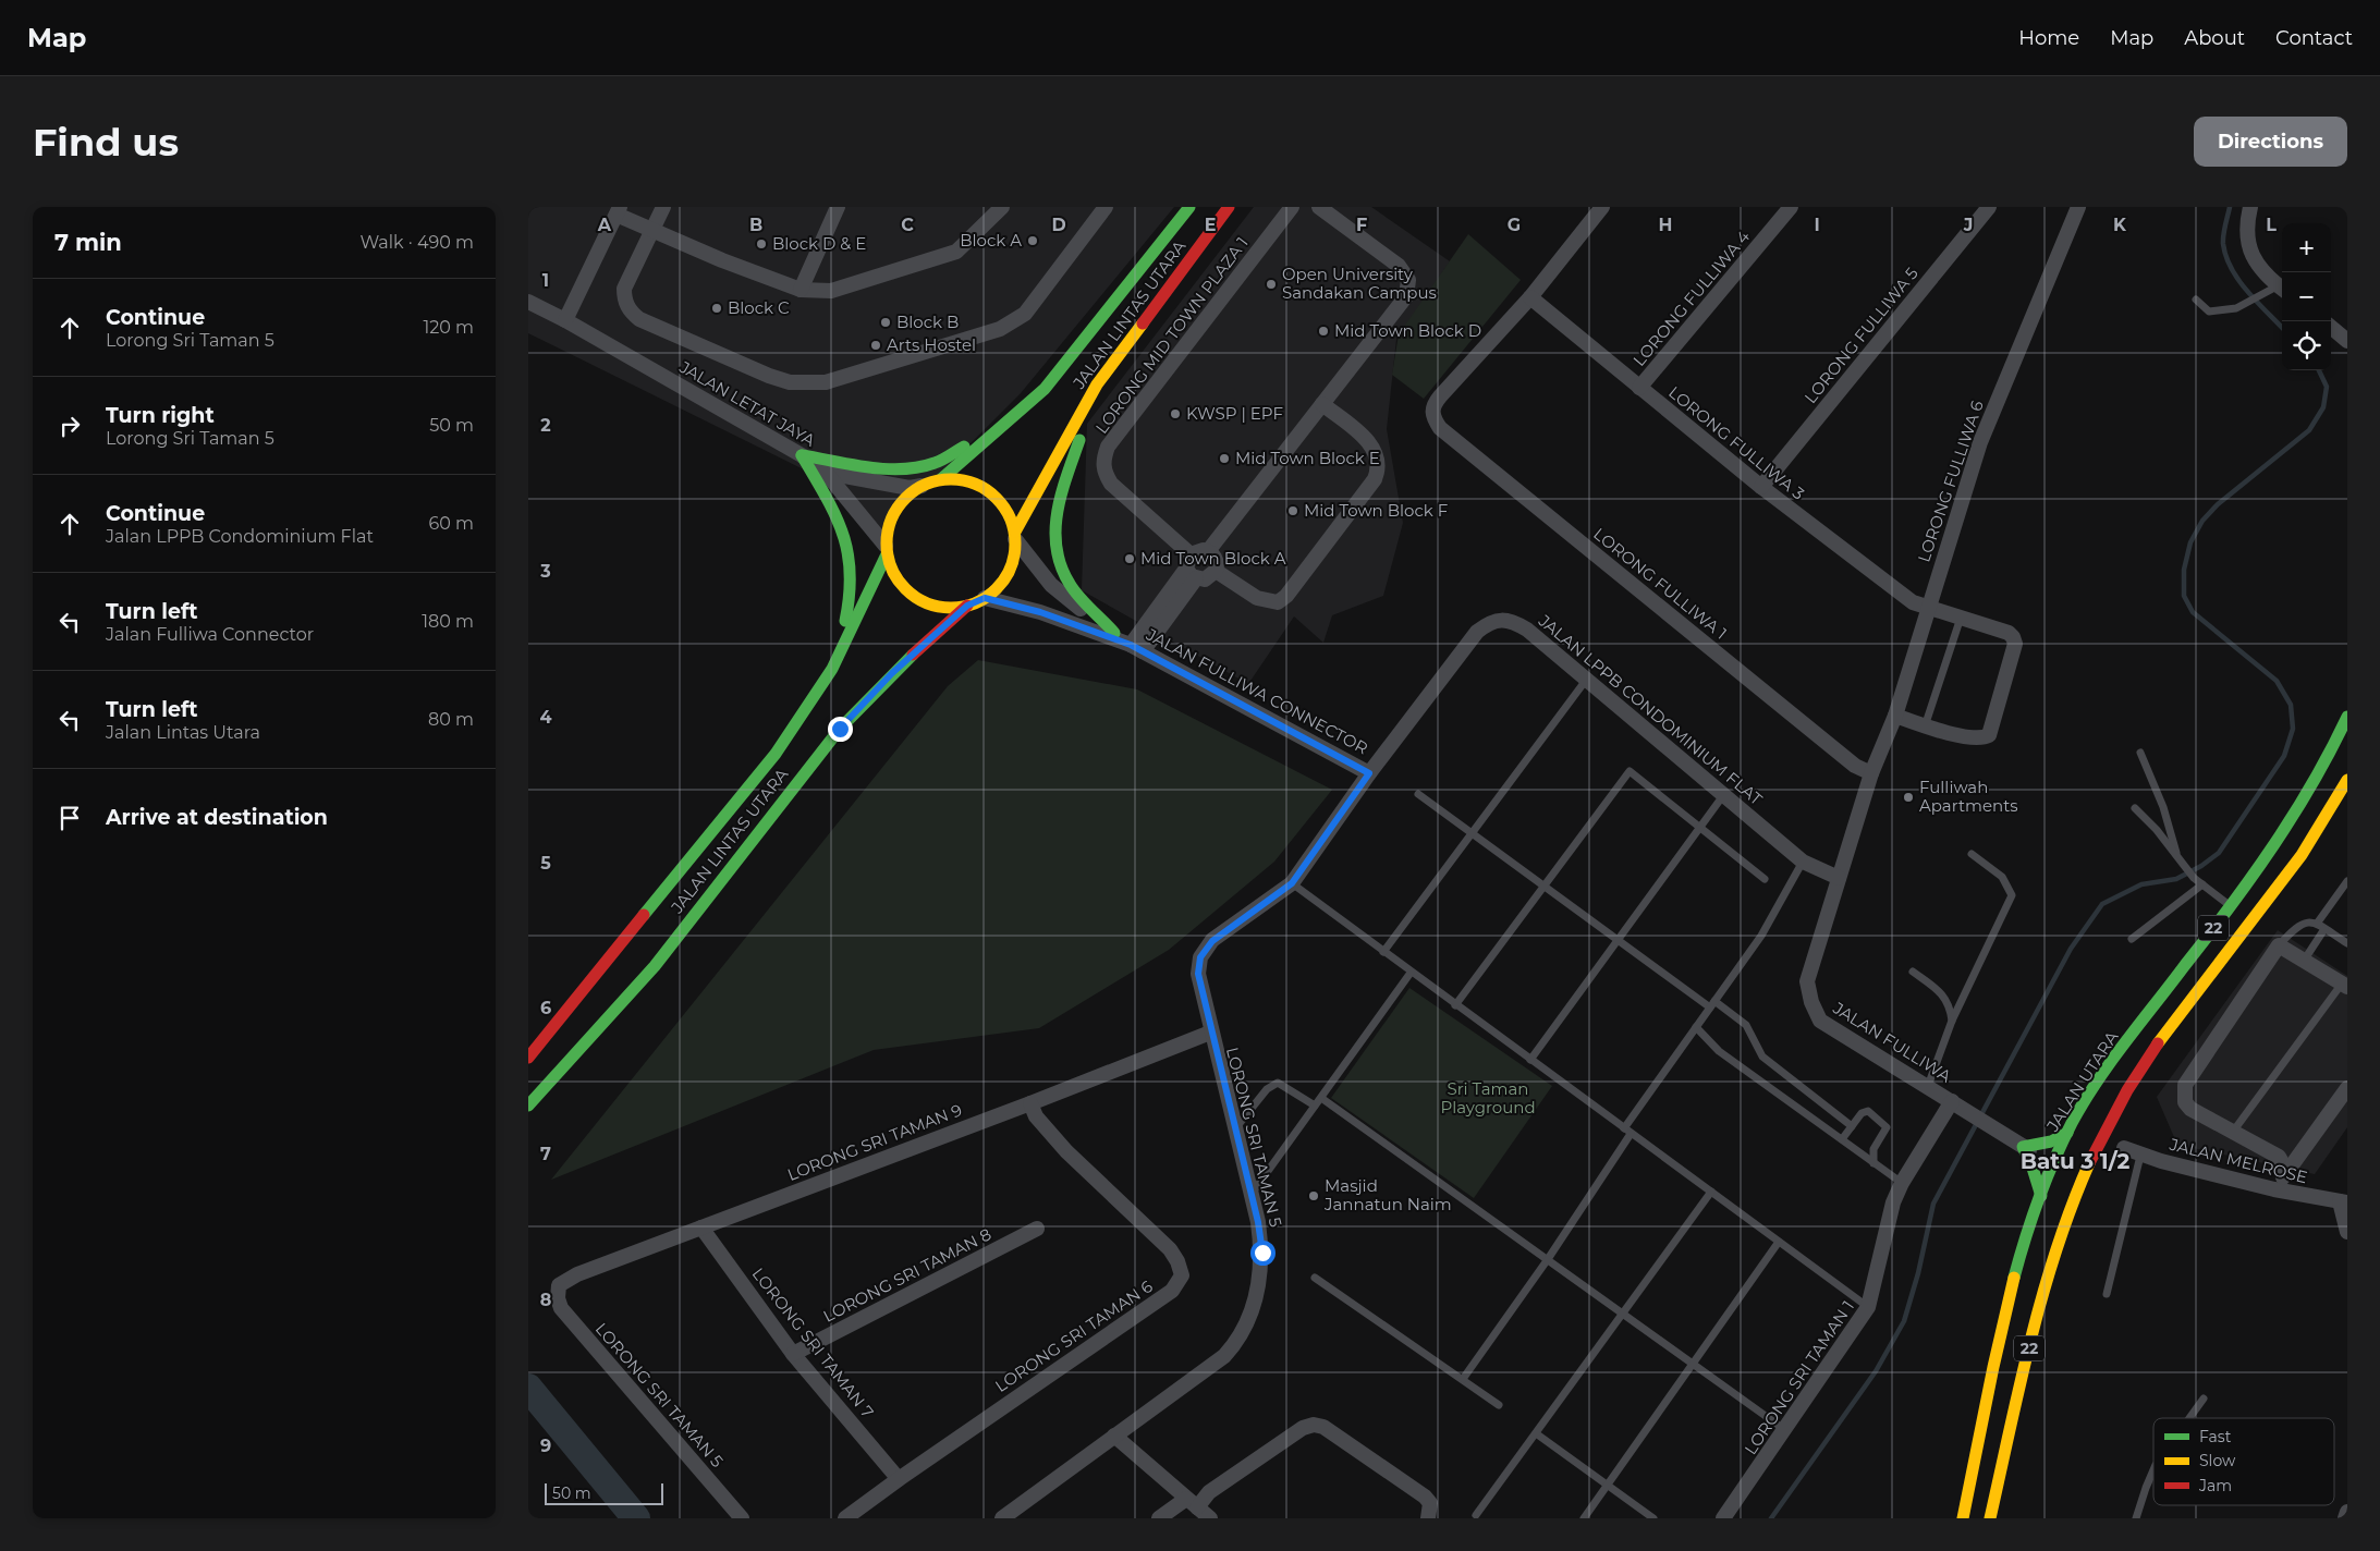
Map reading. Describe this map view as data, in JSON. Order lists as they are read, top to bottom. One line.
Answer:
{"streets":{"main road":["JALAN LINTAS UTARA","22","JALAN UTARA"],"street":["LORONG FULLIWA 4","LORONG MID TOWN PLAZA 1","LORONG FULLIWA 5","JALAN LETAT JAYA","LORONG FULLIWA 3","LORONG FULLIWA 6","LORONG FULLIWA 1","JALAN FULLIWA CONNECTOR","JALAN LPPB CONDOMINIUM FLAT","JALAN FULLIWA","LORONG SRI TAMAN 5","LORONG SRI TAMAN 9","JALAN MELROSE","LORONG SRI TAMAN 8","LORONG SRI TAMAN 6","LORONG SRI TAMAN 7","LORONG SRI TAMAN 1"]},"crossings":[["LORONG FULLIWA 4","LORONG FULLIWA 3"],["JALAN LINTAS UTARA","JALAN LETAT JAYA"],["JALAN LINTAS UTARA","JALAN FULLIWA CONNECTOR"],["LORONG FULLIWA 5","LORONG FULLIWA 3"],["JALAN LETAT JAYA","JALAN FULLIWA CONNECTOR"],["LORONG FULLIWA 3","LORONG FULLIWA 6"],["LORONG FULLIWA 3","LORONG FULLIWA 1"],["LORONG FULLIWA 6","LORONG FULLIWA 1"],["LORONG FULLIWA 6","JALAN FULLIWA"],["LORONG FULLIWA 1","JALAN FULLIWA"],["JALAN FULLIWA CONNECTOR","JALAN LPPB CONDOMINIUM FLAT"],["JALAN LPPB CONDOMINIUM FLAT","JALAN FULLIWA"],["JALAN LPPB CONDOMINIUM FLAT","LORONG SRI TAMAN 5"],["JALAN FULLIWA","JALAN UTARA"],["JALAN FULLIWA","LORONG SRI TAMAN 1"],["LORONG SRI TAMAN 5","LORONG SRI TAMAN 9"],["LORONG SRI TAMAN 9","LORONG SRI TAMAN 6"],["LORONG SRI TAMAN 9","LORONG SRI TAMAN 7"],["LORONG SRI TAMAN 8","LORONG SRI TAMAN 7"],["LORONG SRI TAMAN 6","LORONG SRI TAMAN 7"]],"districts":["Batu 3 1/2"],"parks":["Sri Taman Playground"],"places":["Block A","Block D & E","Open University Sandakan Campus","Block C","Block B","Mid Town Block D","Arts Hostel","KWSP | EPF","Mid Town Block E","Mid Town Block F","Mid Town Block A","Fulliwah Apartments","Masjid Jannatun Naim"],"legend":["Fast","Slow","Jam"],"scale_bar":"50 m","page":{"header":"Map","nav":["Home","Map","About","Contact"],"buttons":"Directions","title":"Find us","heading":["7 min","Walk · 490 m"],"map_buttons":["+","−"],"list":[["Continue","Lorong Sri Taman 5","120 m"],["Turn right","Lorong Sri Taman 5","50 m"],["Continue","Jalan LPPB Condominium Flat","60 m"],["Turn left","Jalan Fulliwa Connector","180 m"],["Turn left","Jalan Lintas Utara","80 m"],"Arrive at destination"],"scale":"50 m"},"grid":{"columns":["A","B","C","D","E","F","G","H","I","J","K","L"],"rows":["1","2","3","4","5","6","7","8","9"]}}
